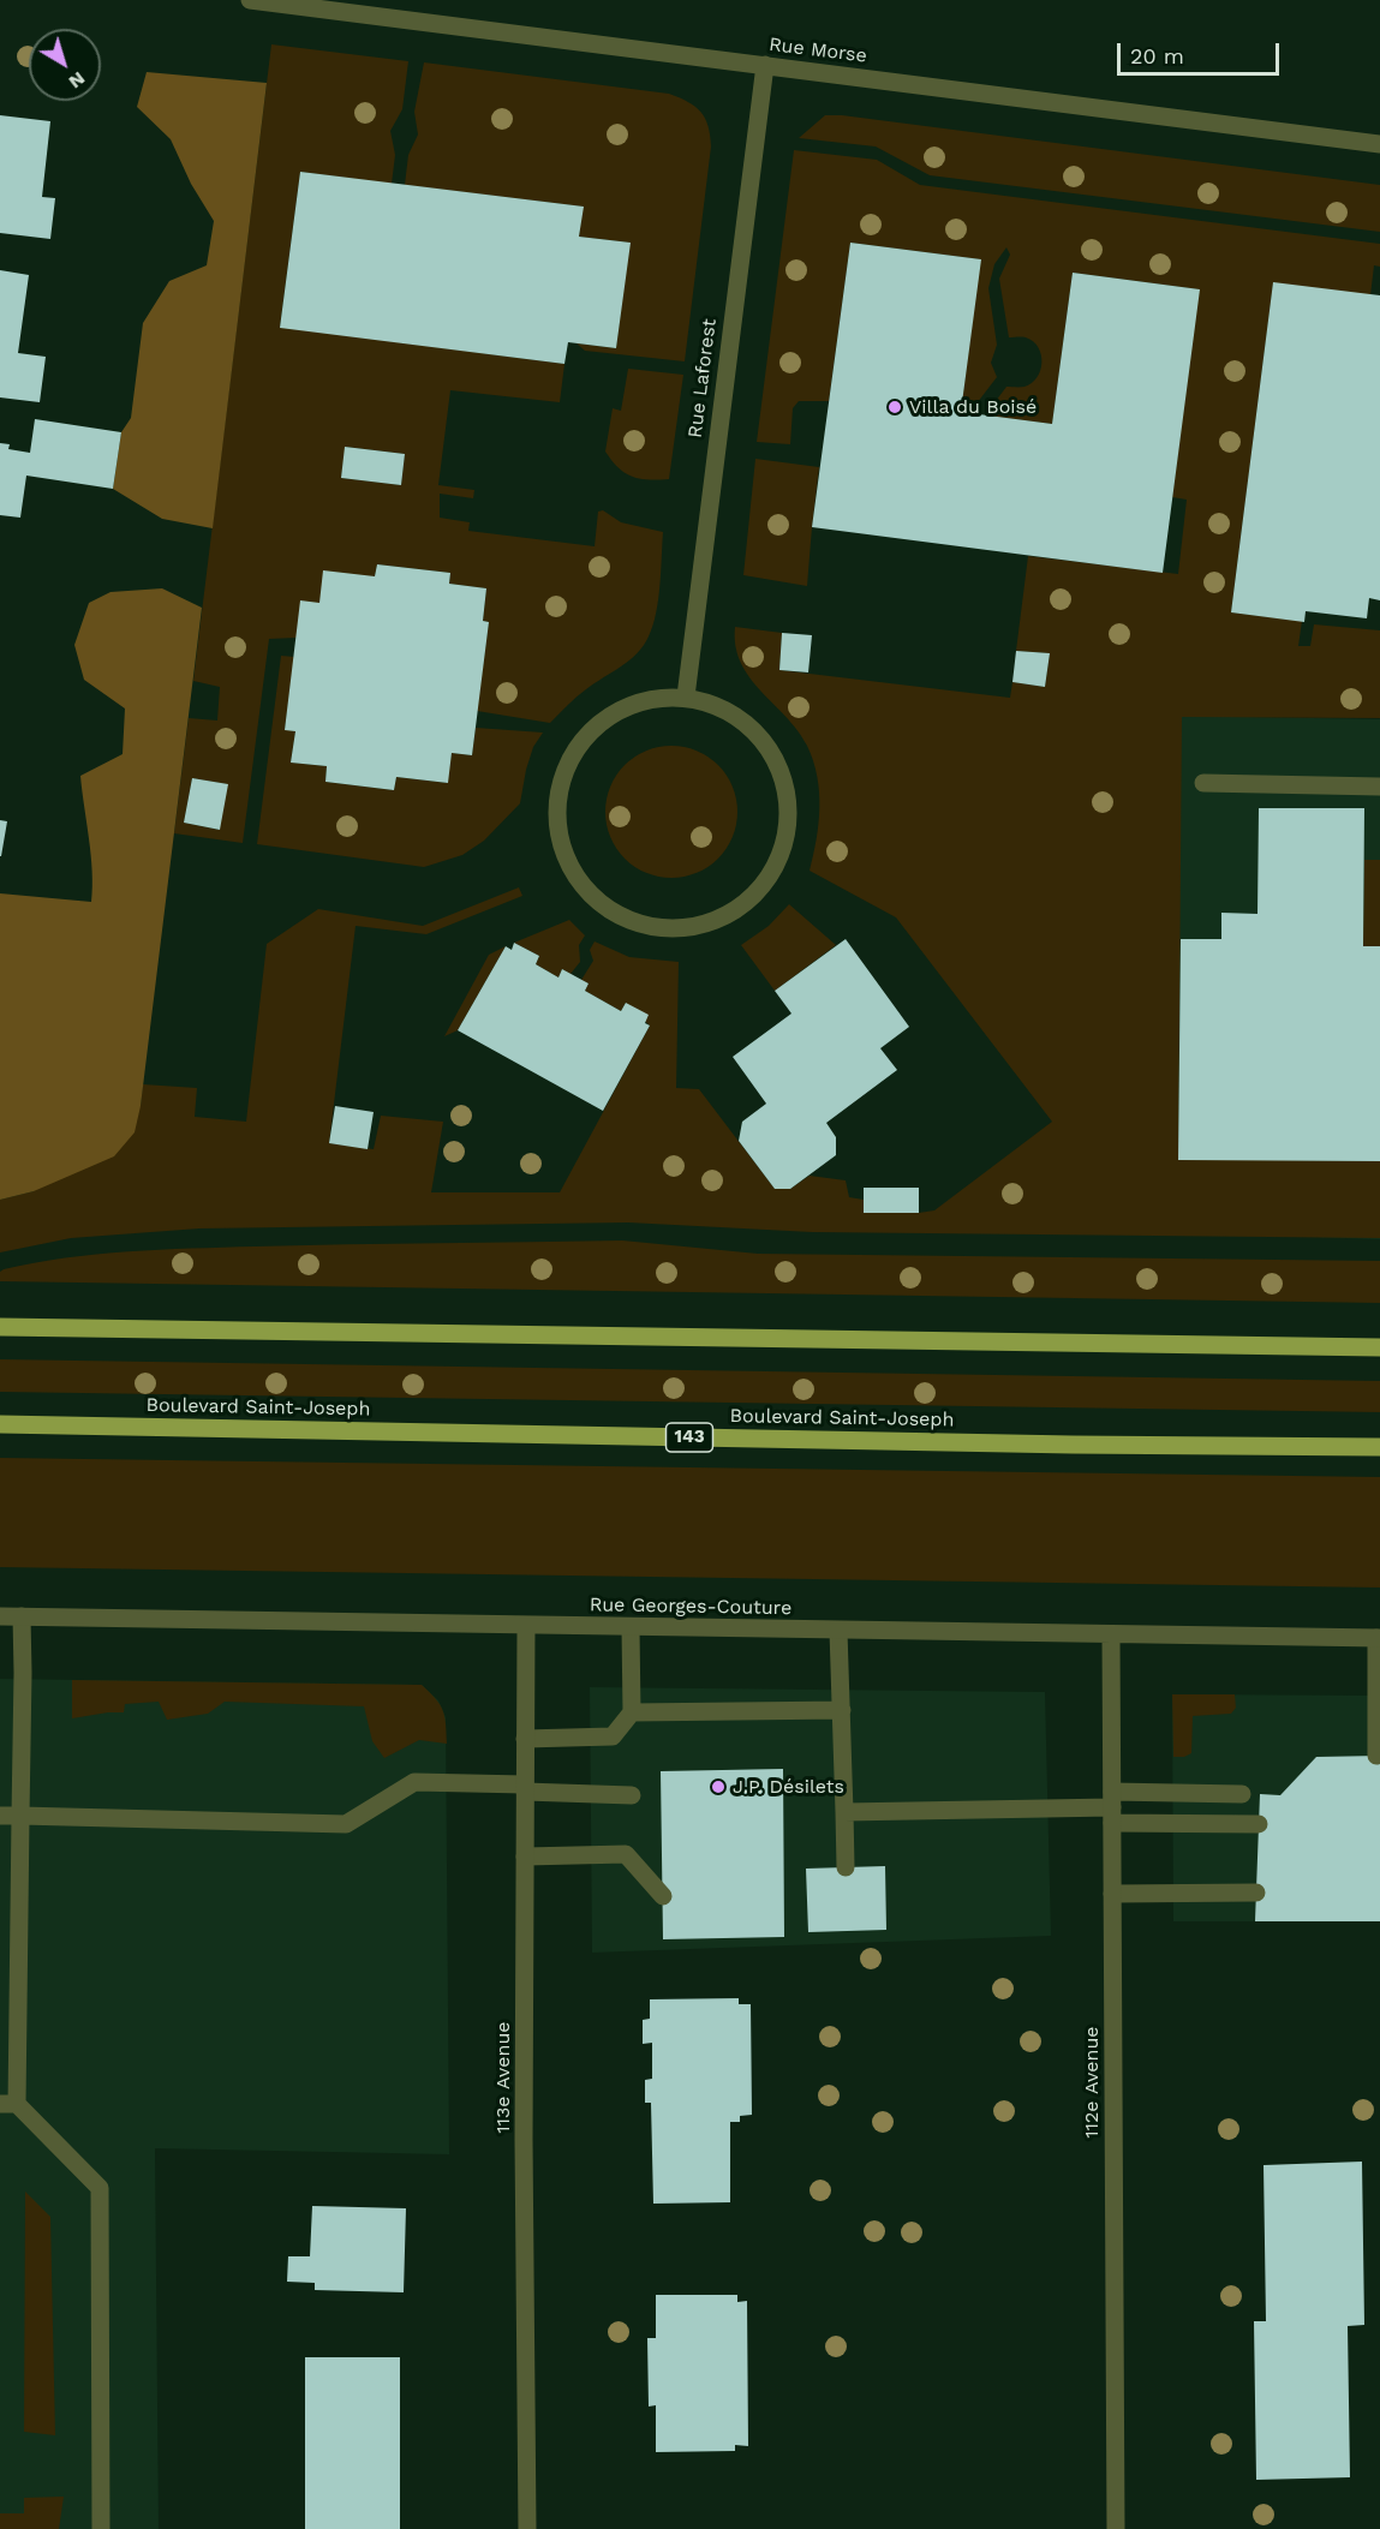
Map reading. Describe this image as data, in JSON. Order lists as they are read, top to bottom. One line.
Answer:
{"streets":{"main road":["Boulevard Saint-Joseph","143"],"street":["Rue Morse","Rue Laforest","Rue Georges-Couture","113e Avenue","112e Avenue"]},"crossings":[["Rue Morse","Rue Laforest"],["Rue Georges-Couture","113e Avenue"],["Rue Georges-Couture","112e Avenue"]],"places":["Villa du Boisé","J.P. Désilets"],"scale_bar":"20 m","north":"bottom right"}
